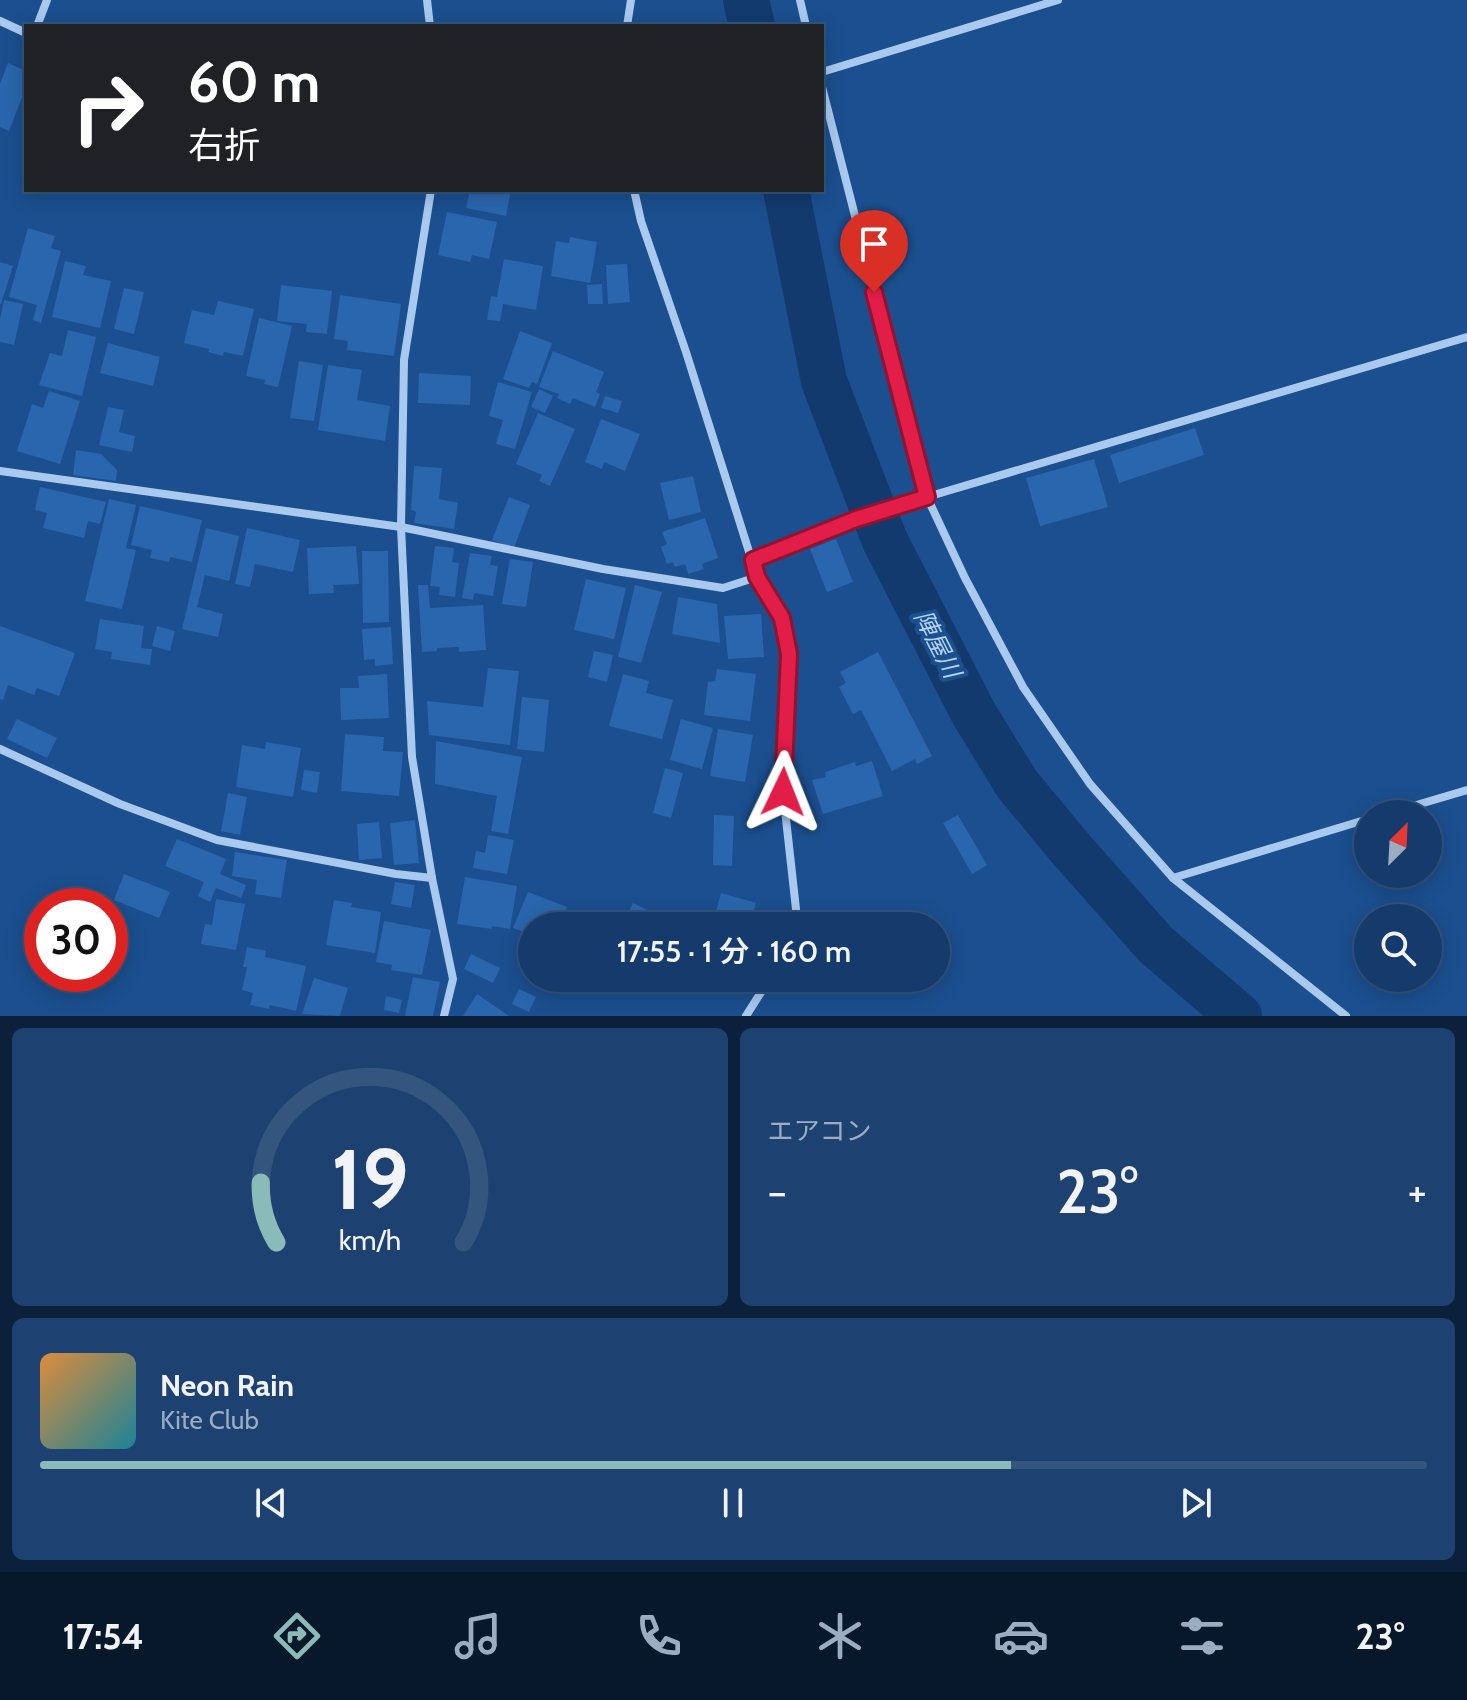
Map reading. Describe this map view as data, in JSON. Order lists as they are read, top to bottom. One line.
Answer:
{"water":["陣屋川"],"north":"top right","page":{"turn":["60 m","右折"],"limit":"30","trip":"17:55 · 1 分 · 160 m","tile":"エアコン","heat":["−","23°","+"],"song":["Neon Rain","Kite Club"],"tabs":["17:54","23°"],"gauge":["19","km/h"]}}
